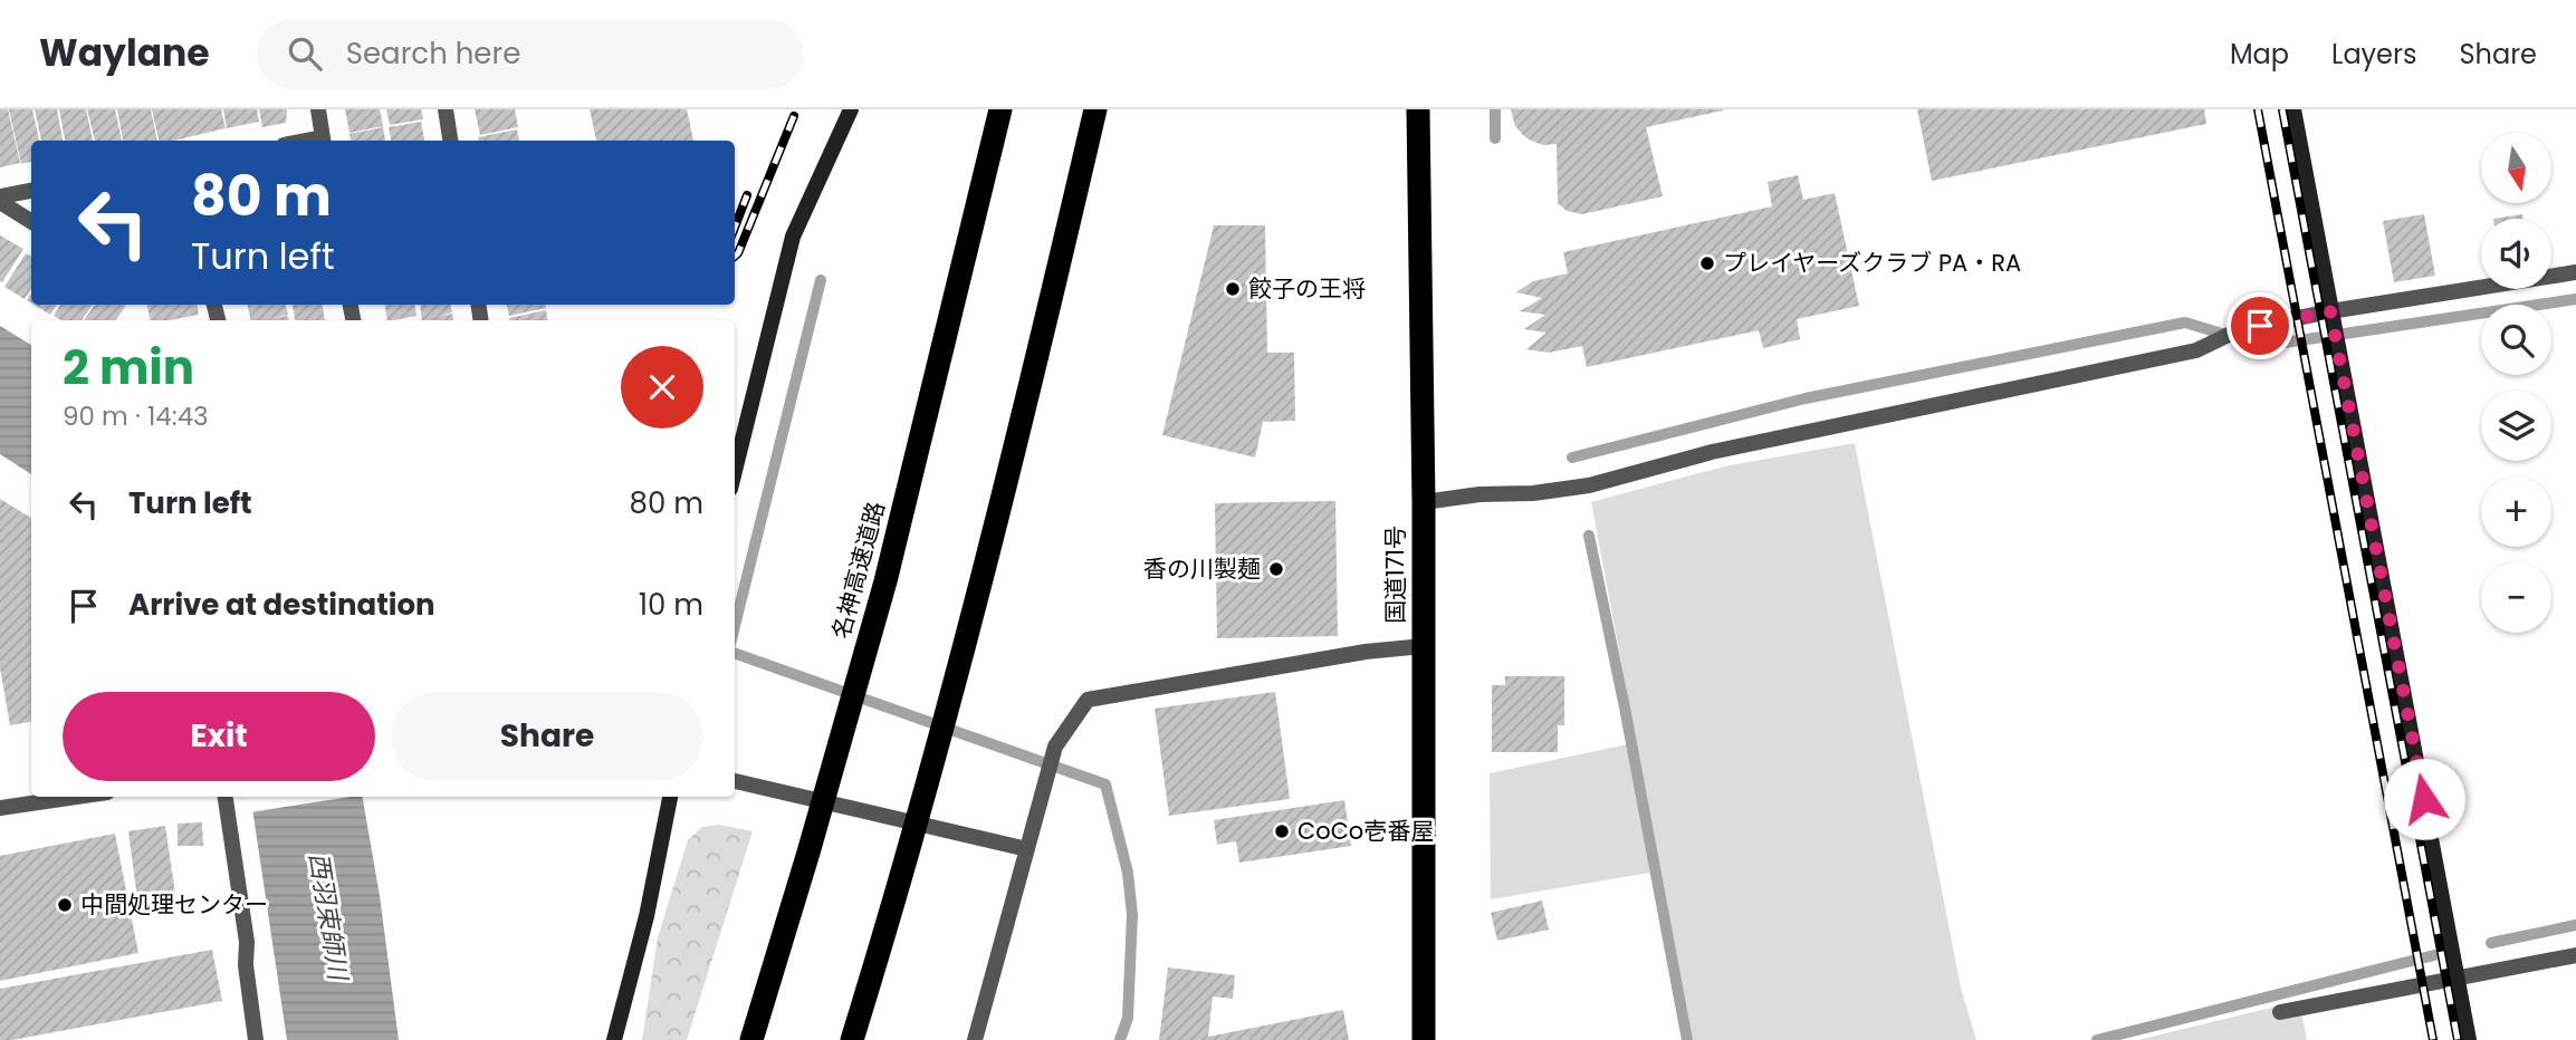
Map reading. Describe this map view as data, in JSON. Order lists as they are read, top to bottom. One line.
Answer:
{"streets":{"highway":["名神高速道路","国道171号"]},"water":["西羽束師川"],"places":["プレイヤーズクラブ PA・RA","餃子の王将","香の川製麺","CoCo壱番屋","中間処理センター"],"north":"bottom","page":{"header":"Waylane","search":"Search here","nav":["Map","Layers","Share"],"map_buttons":["+","−"],"turn":["80 m","Turn left"],"heading":["2 min","90 m · 14:43"],"list":[{"name":"Turn left","value":"80 m"},{"name":"Arrive at destination","value":"10 m"}],"buttons":["Exit","Share"]}}
